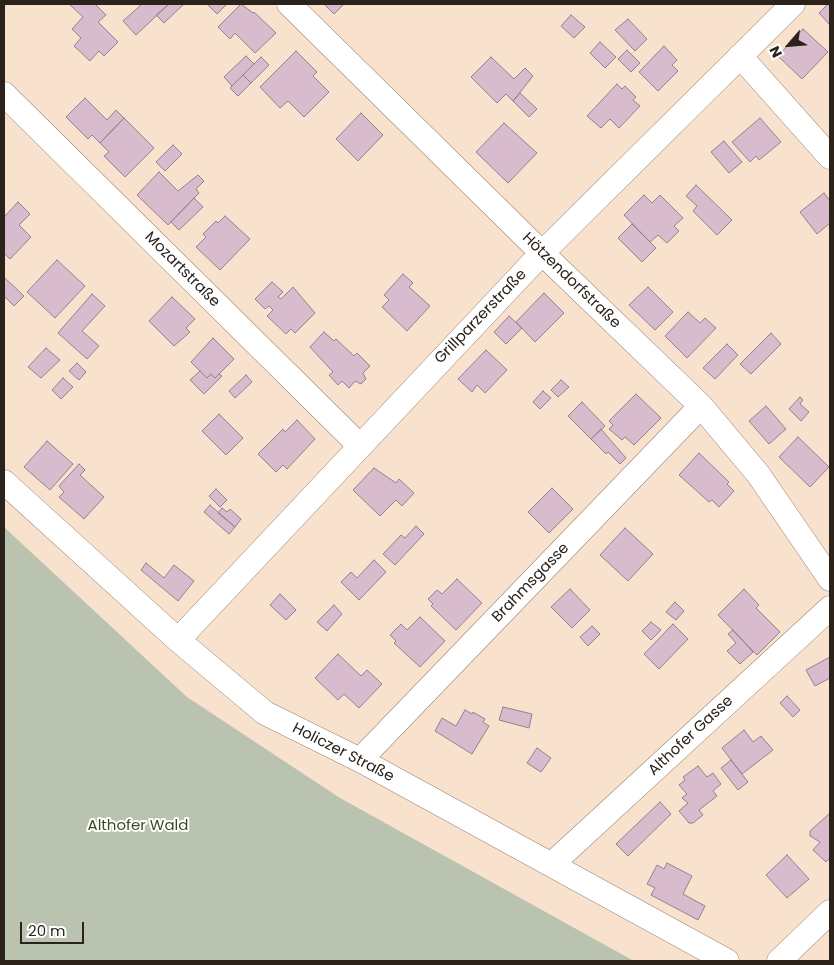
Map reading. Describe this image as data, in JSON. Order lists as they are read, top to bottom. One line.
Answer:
{"streets":{"street":["Mozartstraße","Hötzendorfstraße","Grillparzerstraße","Brahmsgasse","Althofer Gasse","Holiczer Straße"]},"crossings":[["Mozartstraße","Grillparzerstraße"],["Hötzendorfstraße","Grillparzerstraße"],["Hötzendorfstraße","Brahmsgasse"],["Grillparzerstraße","Holiczer Straße"],["Brahmsgasse","Holiczer Straße"],["Althofer Gasse","Holiczer Straße"]],"parks":["Althofer Wald"],"scale_bar":"20 m","north":"bottom left"}
